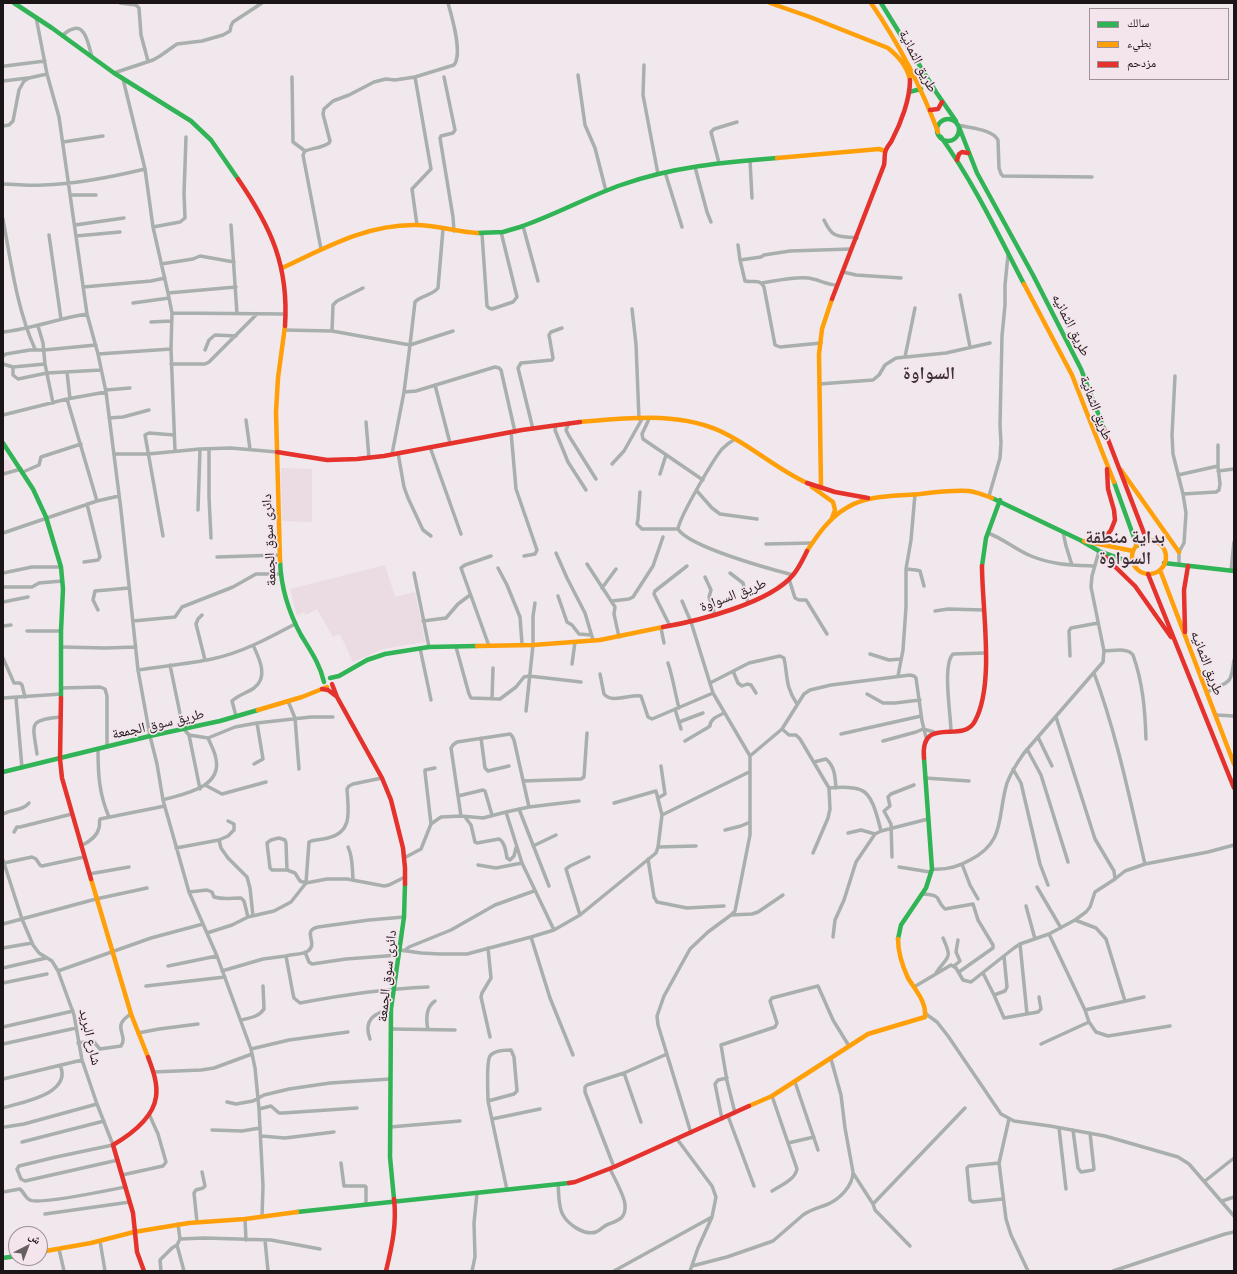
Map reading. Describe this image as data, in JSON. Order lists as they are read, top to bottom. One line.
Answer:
{"streets":{"street":["طريق الثمانية","طريق الثمانيه","دائرى سوق الجمعة","طريق السواوة","طريق سوق الجمعة","شارع البريد"]},"crossings":[["طريق الثمانية","طريق الثمانيه"],["طريق الثمانية","طريق السواوة"],["طريق الثمانيه","طريق السواوة"],["دائرى سوق الجمعة","طريق السواوة"]],"districts":["السواوة","بداية منطقة السواوة"],"legend":["سالك","بطيء","مزدحم"],"north":"top right"}
